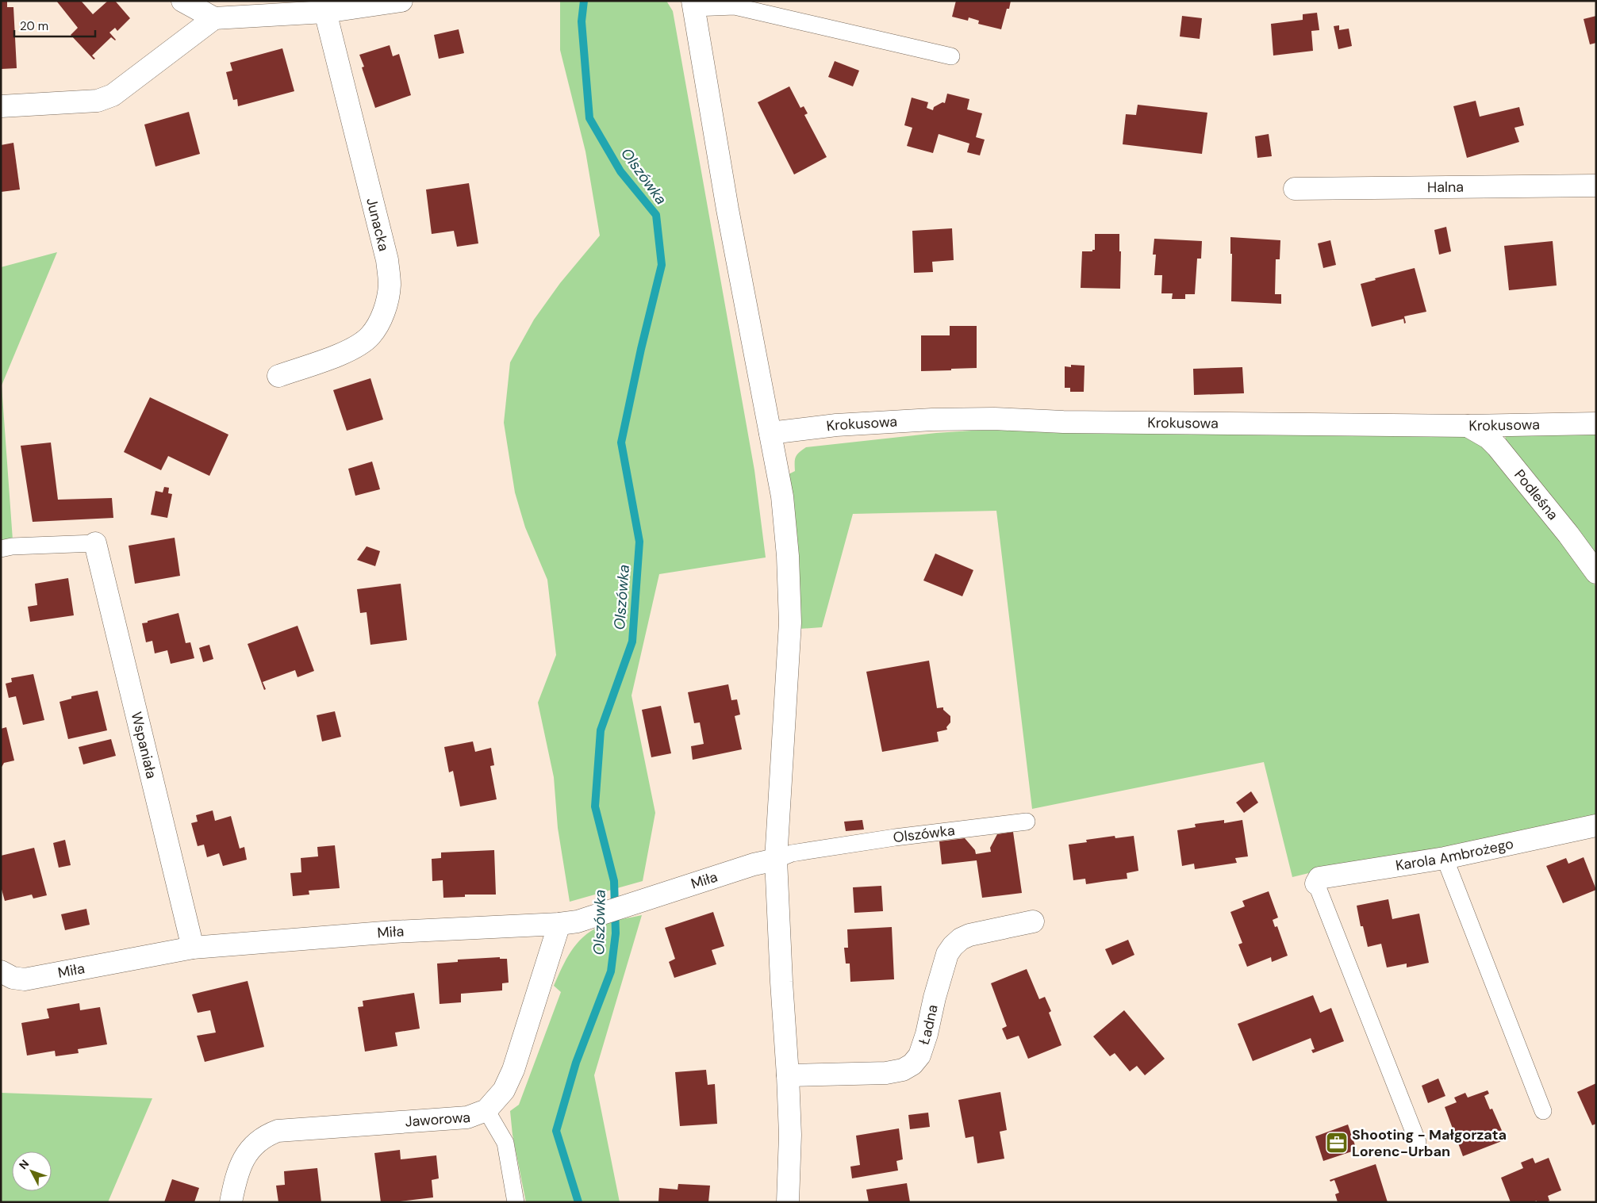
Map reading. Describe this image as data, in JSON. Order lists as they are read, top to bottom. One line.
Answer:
{"streets":{"street":["Halna","Junacka","Krokusowa","Podleśna","Wspaniała","Karola Ambrożego","Miła","Ładna","Jaworowa"],"lane":["Olszówka"]},"crossings":[["Krokusowa","Podleśna"],["Wspaniała","Miła"],["Olszówka","Miła"],["Miła","Jaworowa"]],"water":["Olszówka"],"places":{"office":["Shooting - Małgorzata Lorenc-Urban"]},"scale_bar":"20 m","north":"top left"}
